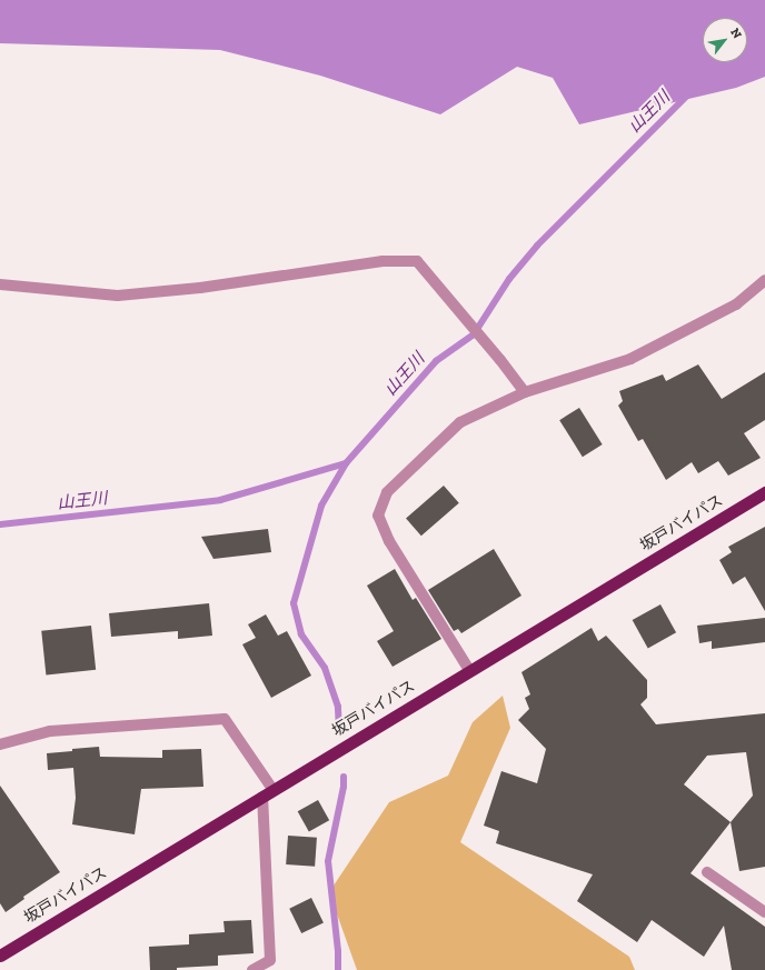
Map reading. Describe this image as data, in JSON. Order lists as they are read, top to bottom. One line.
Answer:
{"streets":{"highway":["坂戸バイパス"]},"water":["山王川"],"north":"top right"}
